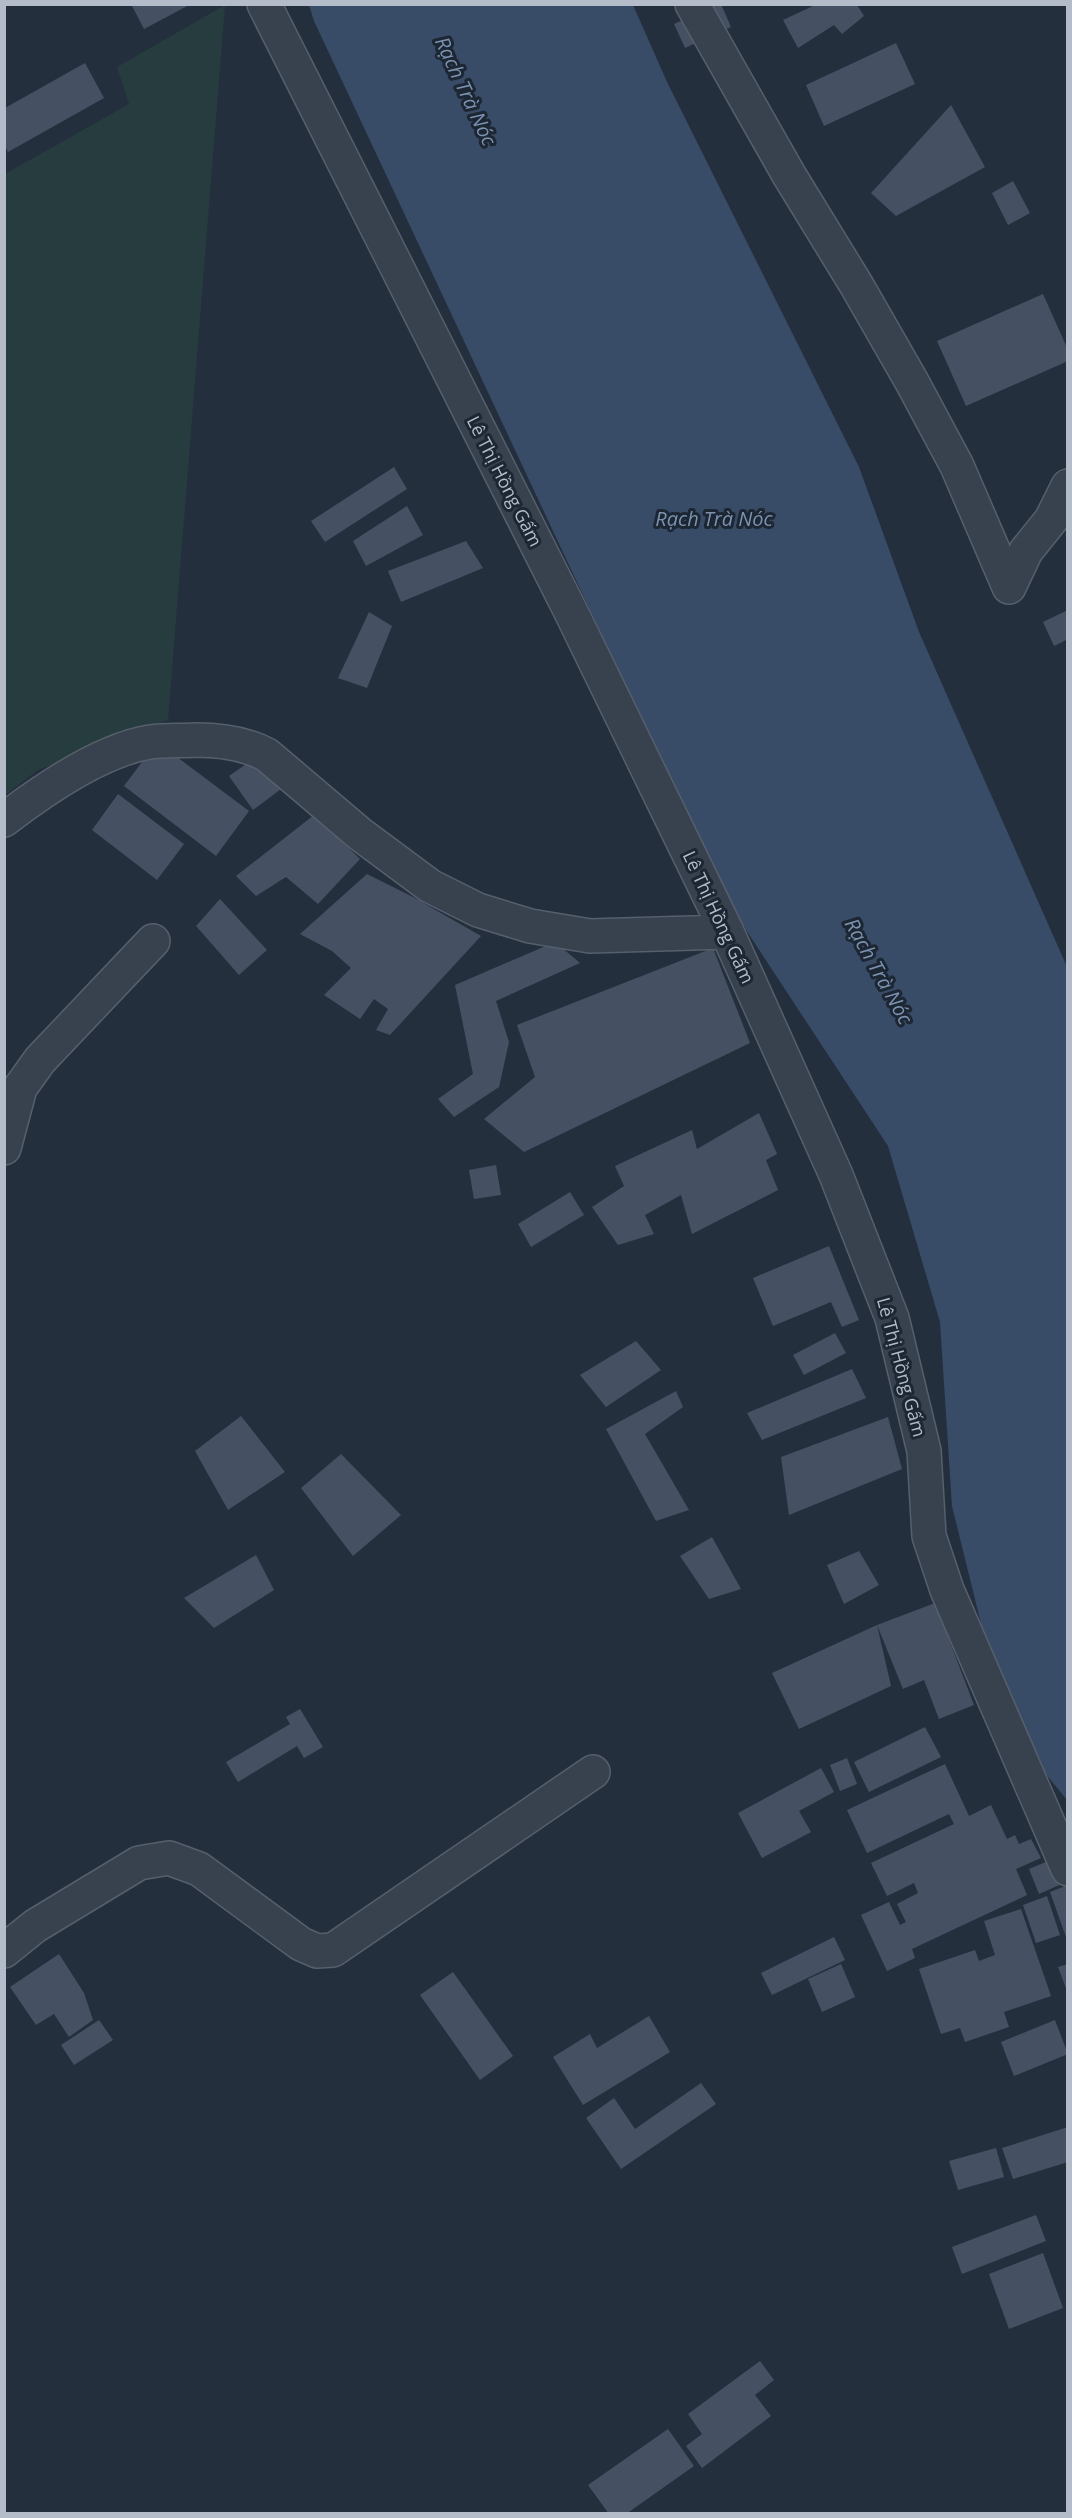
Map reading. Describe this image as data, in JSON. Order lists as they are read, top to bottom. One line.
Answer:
{"streets":{"street":["Lê Thị Hồng Gấm"]},"water":["Rạch Trà Nóc"]}
